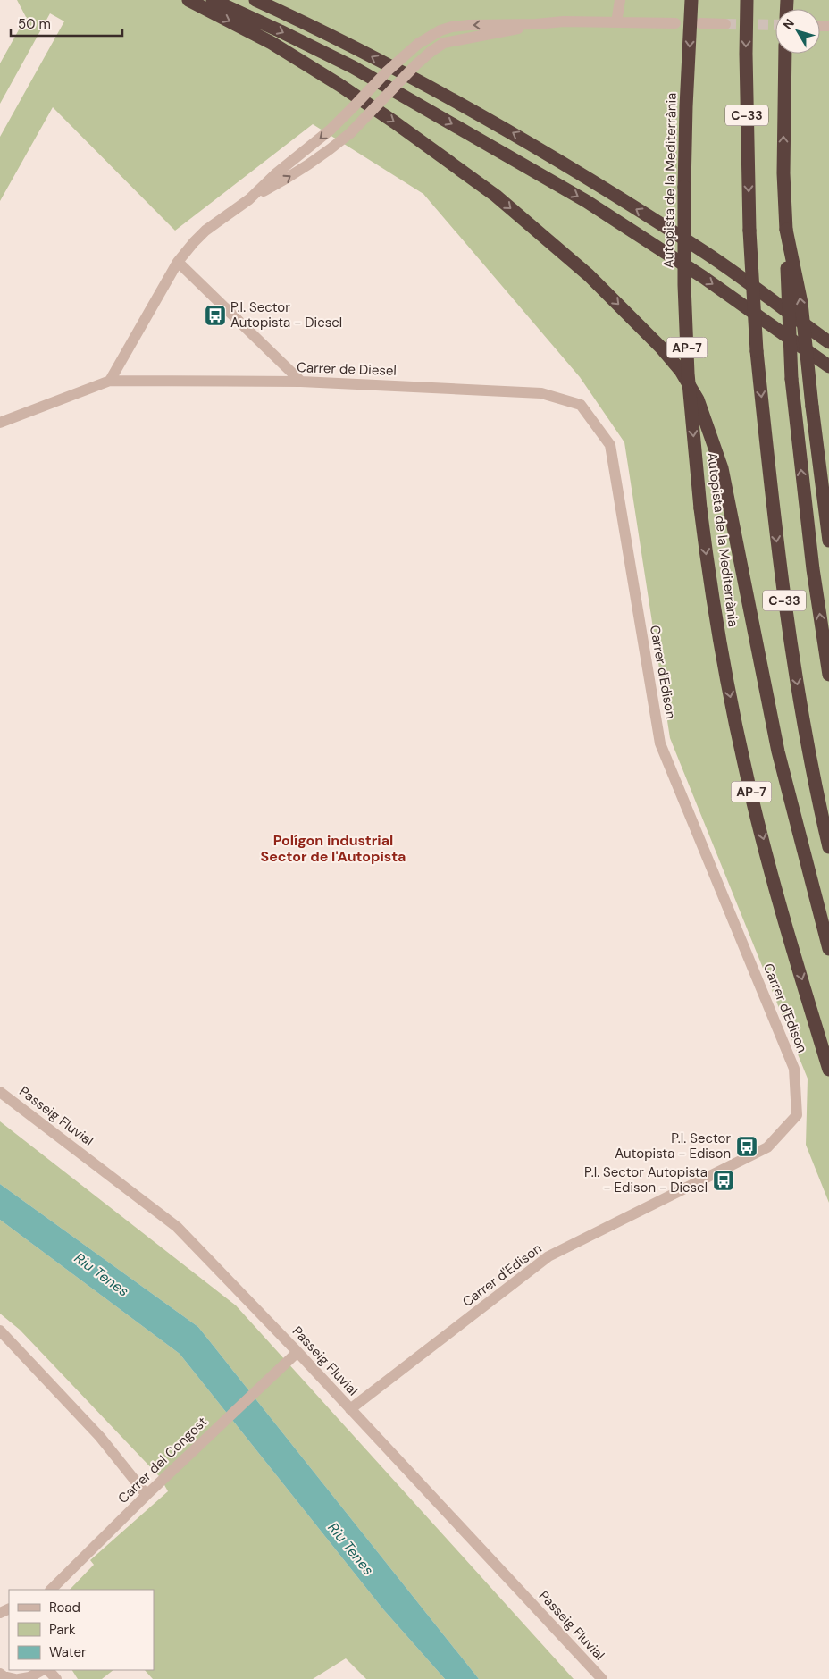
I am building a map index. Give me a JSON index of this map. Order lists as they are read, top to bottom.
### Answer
{
  "streets": {
    "highway": ["C-33", "Autopista de la Mediterrània", "AP-7"],
    "street": [
      "Carrer de Diesel",
      "Carrer d'Edison",
      "Passeig Fluvial",
      "Carrer del Congost"
    ]
  },
  "crossings": [
    ["Carrer de Diesel", "Carrer d'Edison"],
    ["Carrer d'Edison", "Passeig Fluvial"],
    ["Passeig Fluvial", "Carrer del Congost"]
  ],
  "districts": ["Polígon industrial Sector de l'Autopista"],
  "water": ["Riu Tenes"],
  "places": {
    "bus stop": ["P.I. Sector Autopista - Diesel", "P.I. Sector Autopista - Edison", "P.I. Sector Autopista - Edison - Diesel"]
  },
  "legend": ["Road", "Park", "Water"],
  "scale_bar": "50 m",
  "north": "top left"
}
